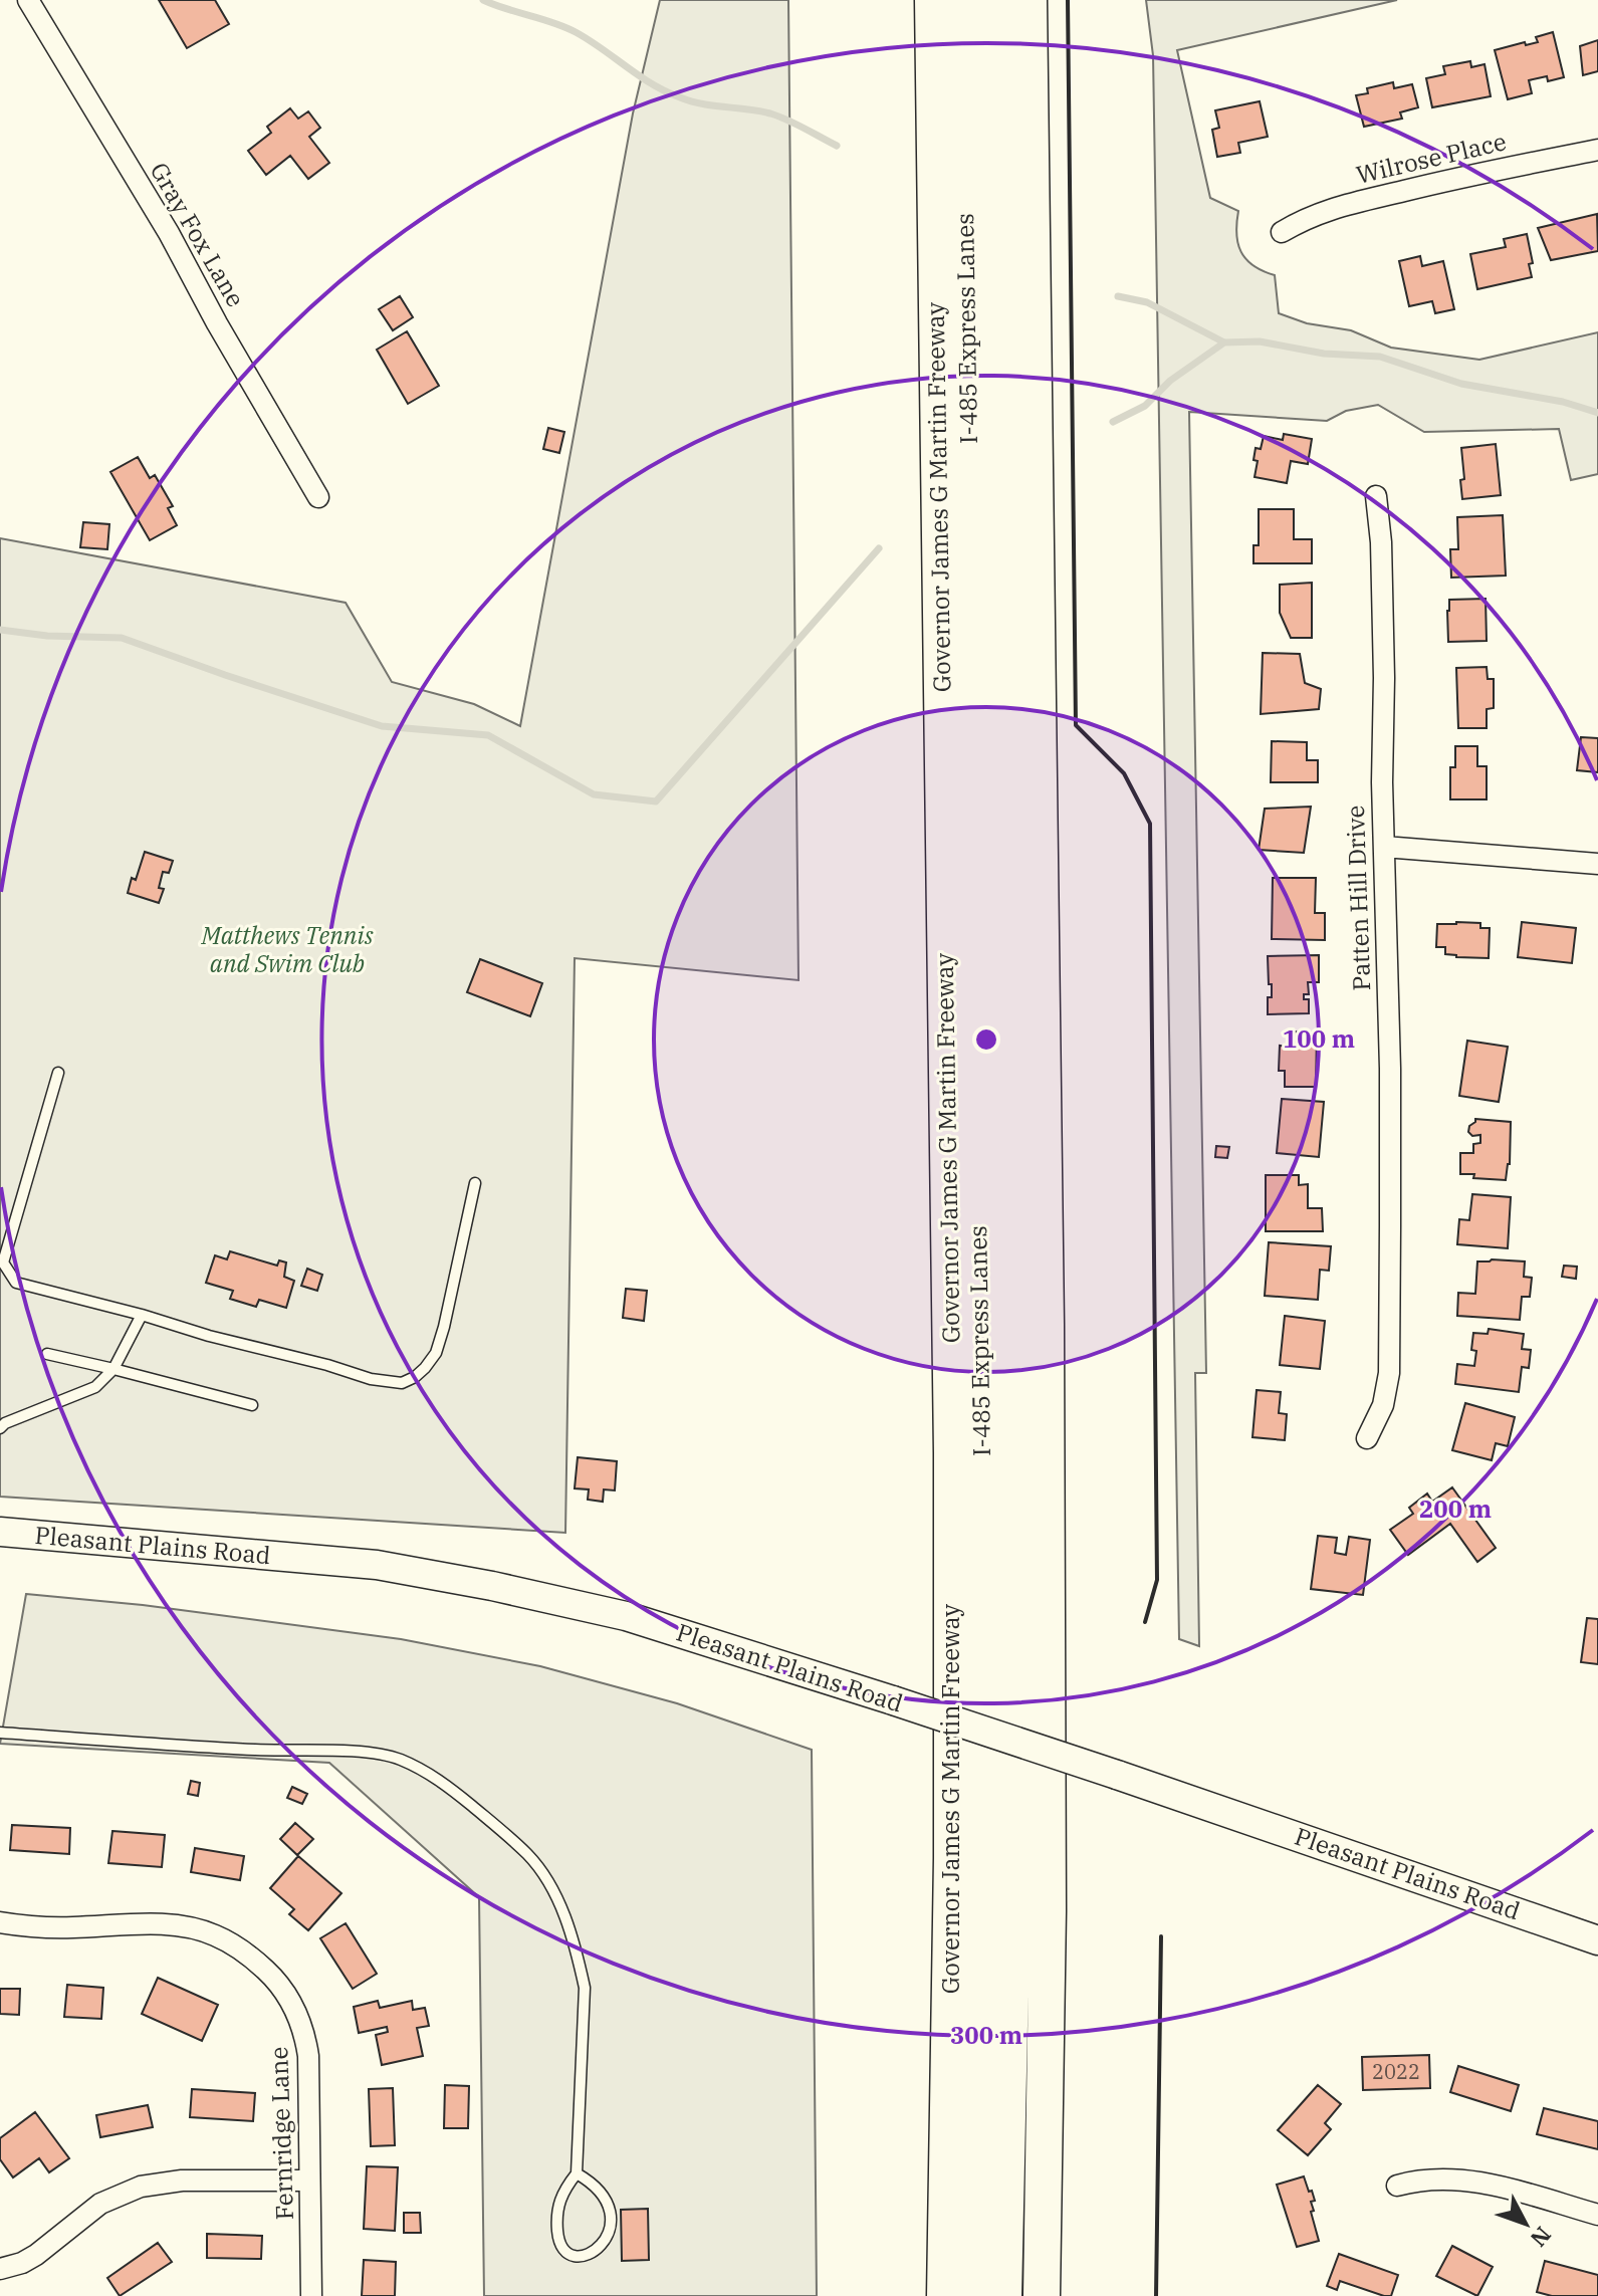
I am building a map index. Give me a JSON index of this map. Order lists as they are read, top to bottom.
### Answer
{
  "streets": {
    "highway": ["I-485 Express Lanes", "Governor James G Martin Freeway"],
    "street": [
      "Wilrose Place",
      "Gray Fox Lane",
      "Patten Hill Drive",
      "Pleasant Plains Road",
      "Fernridge Lane"
    ]
  },
  "parks": ["Matthews Tennis and Swim Club"],
  "house_numbers": ["2022"],
  "north": "bottom right",
  "rings": ["100 m", "200 m", "300 m"]
}
